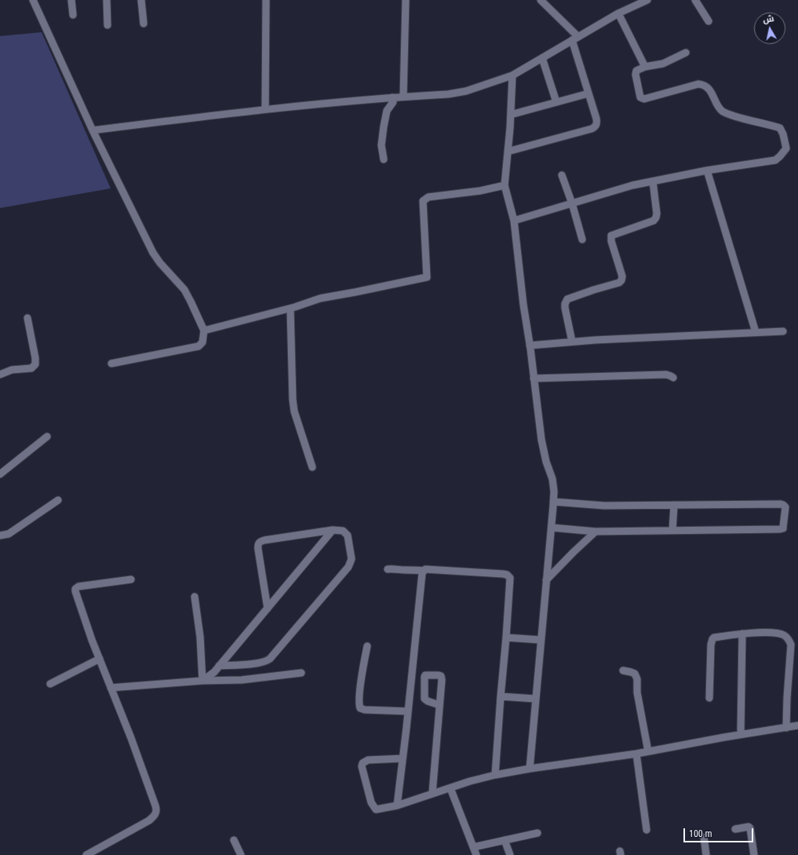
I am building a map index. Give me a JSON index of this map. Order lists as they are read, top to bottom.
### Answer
{
  "scale_bar": "100 m",
  "north": "top"
}
